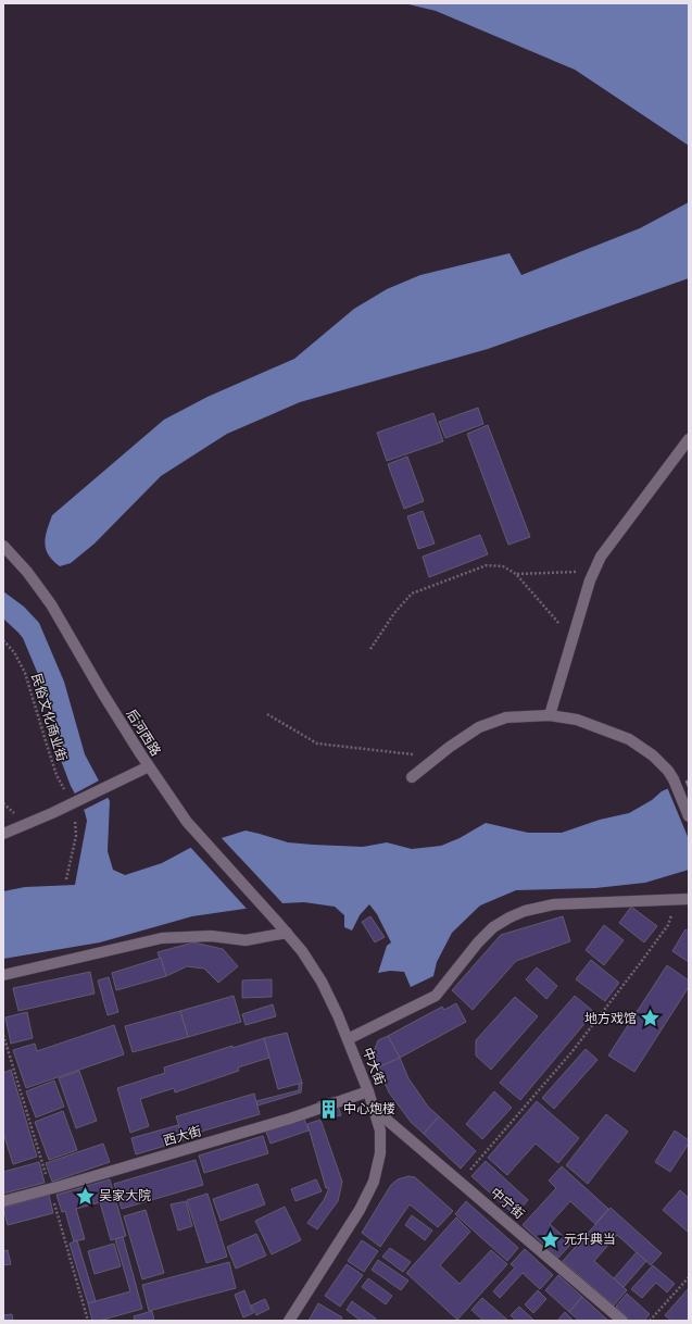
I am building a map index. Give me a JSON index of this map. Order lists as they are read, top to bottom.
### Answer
{
  "streets": {
    "street": [
      "后河西路",
      "中大街",
      "西大街",
      "中宁街"
    ],
    "path": ["民俗文化商业街"]
  },
  "crossings": [
    ["后河西路", "中大街"],
    ["中大街", "西大街"],
    ["中大街", "中宁街"]
  ],
  "places": {
    "place": ["地方戏馆", "吴家大院", "元升典当"],
    "building": ["中心炮楼"]
  }
}
